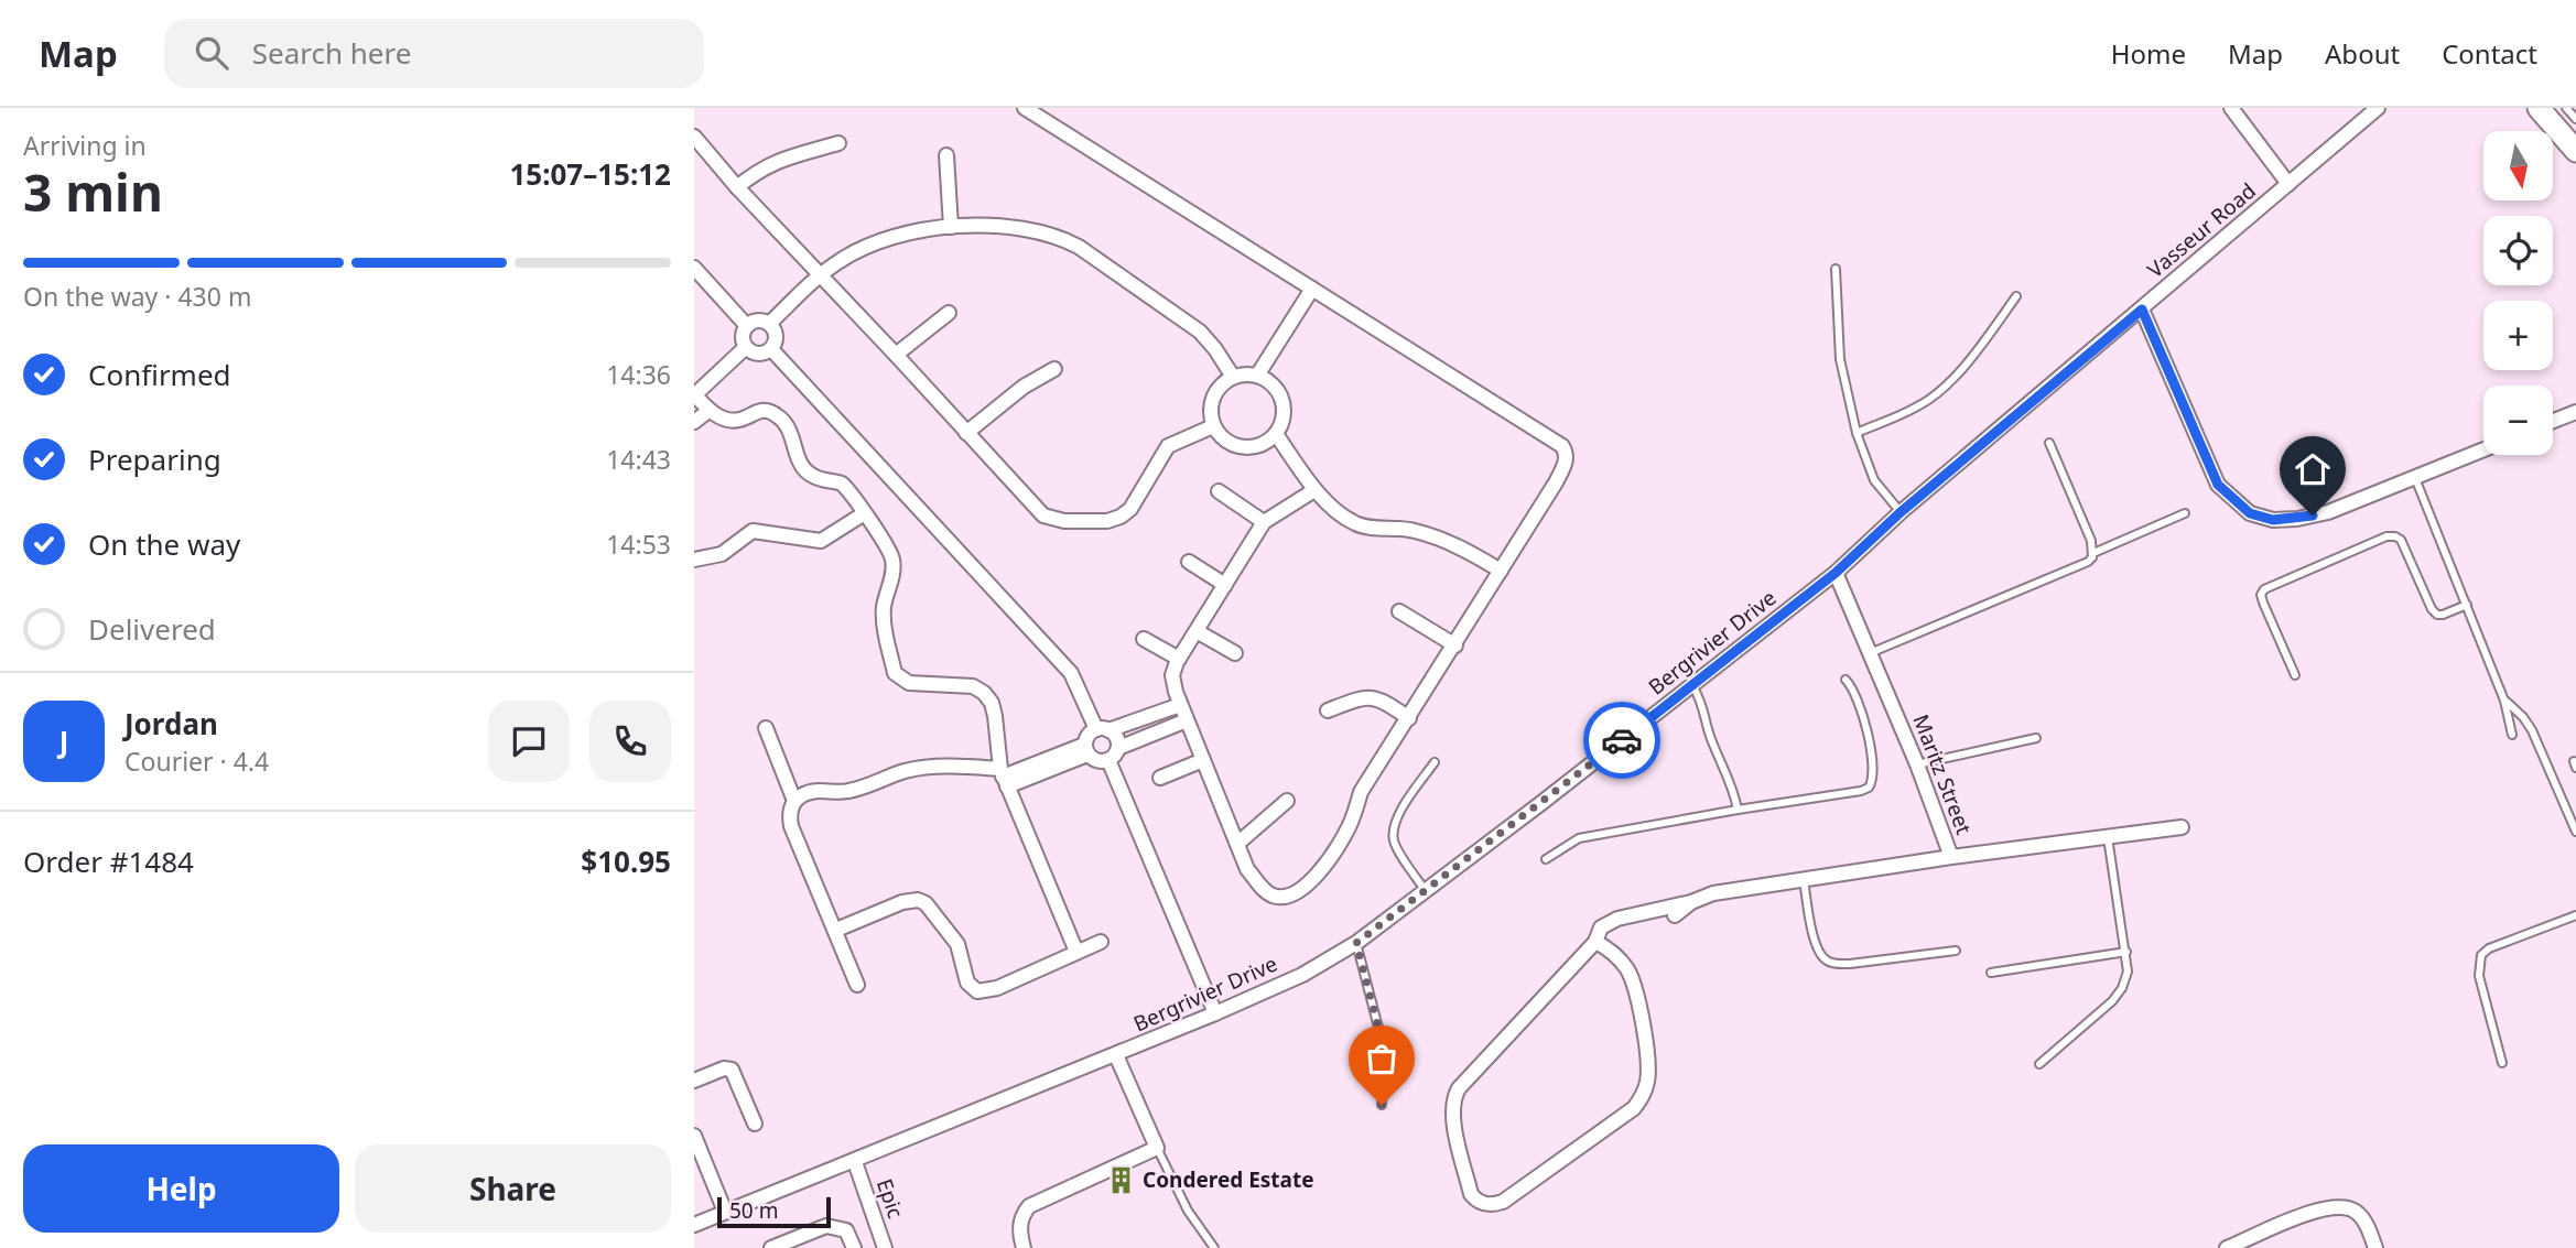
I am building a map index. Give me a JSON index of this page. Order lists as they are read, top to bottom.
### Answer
{
  "streets": {
    "street": [
      "Vasseur Road",
      "Bergrivier Drive",
      "Maritz Street",
      "Epic"
    ]
  },
  "crossings": [
    ["Vasseur Road", "Bergrivier Drive"],
    ["Bergrivier Drive", "Maritz Street"],
    ["Bergrivier Drive", "Epic"]
  ],
  "places": {
    "building": ["Condered Estate"]
  },
  "scale_bar": "50 m",
  "north": "bottom",
  "page": {
    "header": "Map",
    "search": "Search here",
    "nav": [
      "Home",
      "Map",
      "About",
      "Contact"
    ],
    "heading": ["3 min", "Arriving in", "15:07–15:12"],
    "panel": [
      "Jordan",
      "Courier · 4.4",
      "Order #1484",
      "$10.95"
    ],
    "map_buttons": ["+", "−"],
    "bar": "On the way · 430 m",
    "list": [
      ["Confirmed", "14:36"],
      ["Preparing", "14:43"],
      ["On the way", "14:53"],
      "Delivered"
    ],
    "round": "J",
    "buttons": ["Help", "Share"],
    "scale": "50 m"
  }
}
